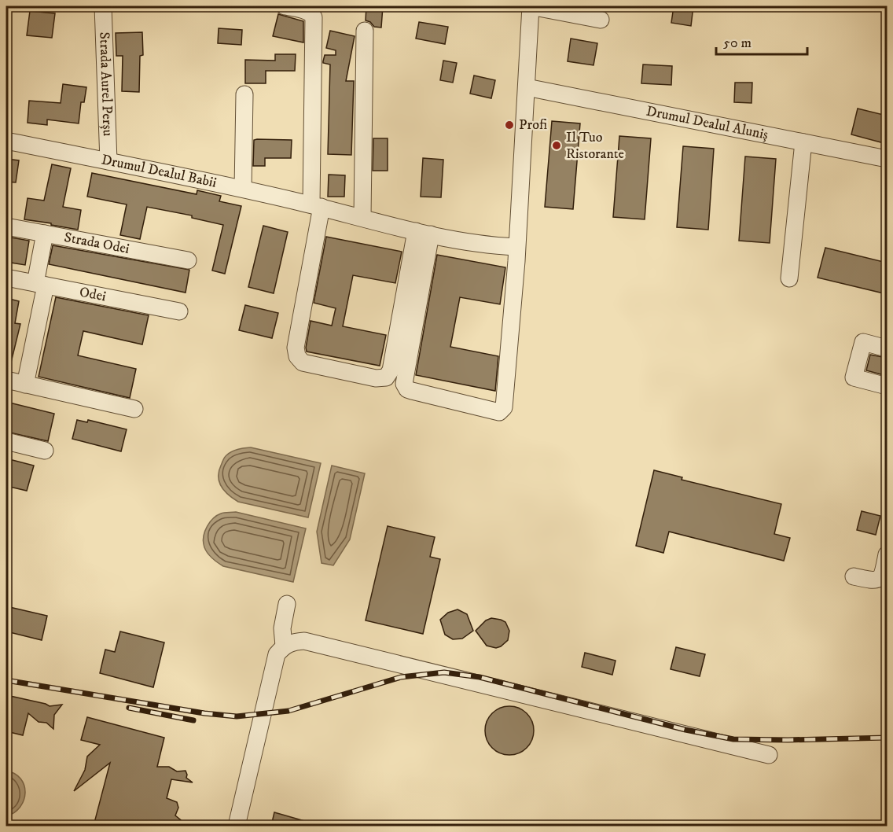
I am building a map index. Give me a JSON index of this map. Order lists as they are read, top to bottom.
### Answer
{
  "streets": {
    "street": [
      "Strada Aurel Perșu",
      "Drumul Dealul Aluniș",
      "Drumul Dealul Babii",
      "Strada Odei",
      "Odei"
    ]
  },
  "crossings": [
    ["Strada Aurel Perșu", "Drumul Dealul Babii"]
  ],
  "places": ["Profi", "Il Tuo Ristorante"],
  "scale_bar": "50 m"
}
